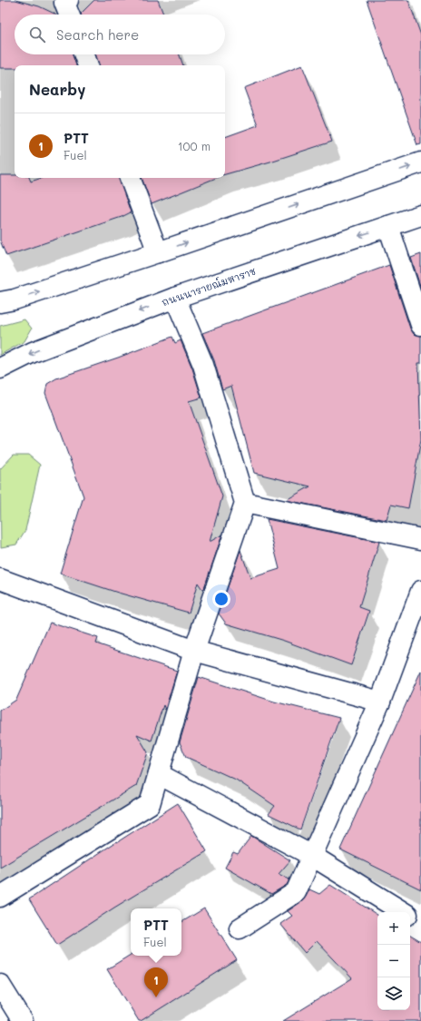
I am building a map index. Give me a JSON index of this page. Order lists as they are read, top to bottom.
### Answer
{
  "streets": {
    "street": ["ถนนนารายณ์มหาราช"]
  },
  "page": {
    "search": "Search here",
    "heading": "Nearby",
    "list": [
      {
        "mark": "1",
        "name": "PTT",
        "note": "Fuel",
        "value": "100 m"
      }
    ],
    "popup": ["PTT", "Fuel"],
    "map_buttons": ["+", "−"],
    "pins": "1"
  }
}
